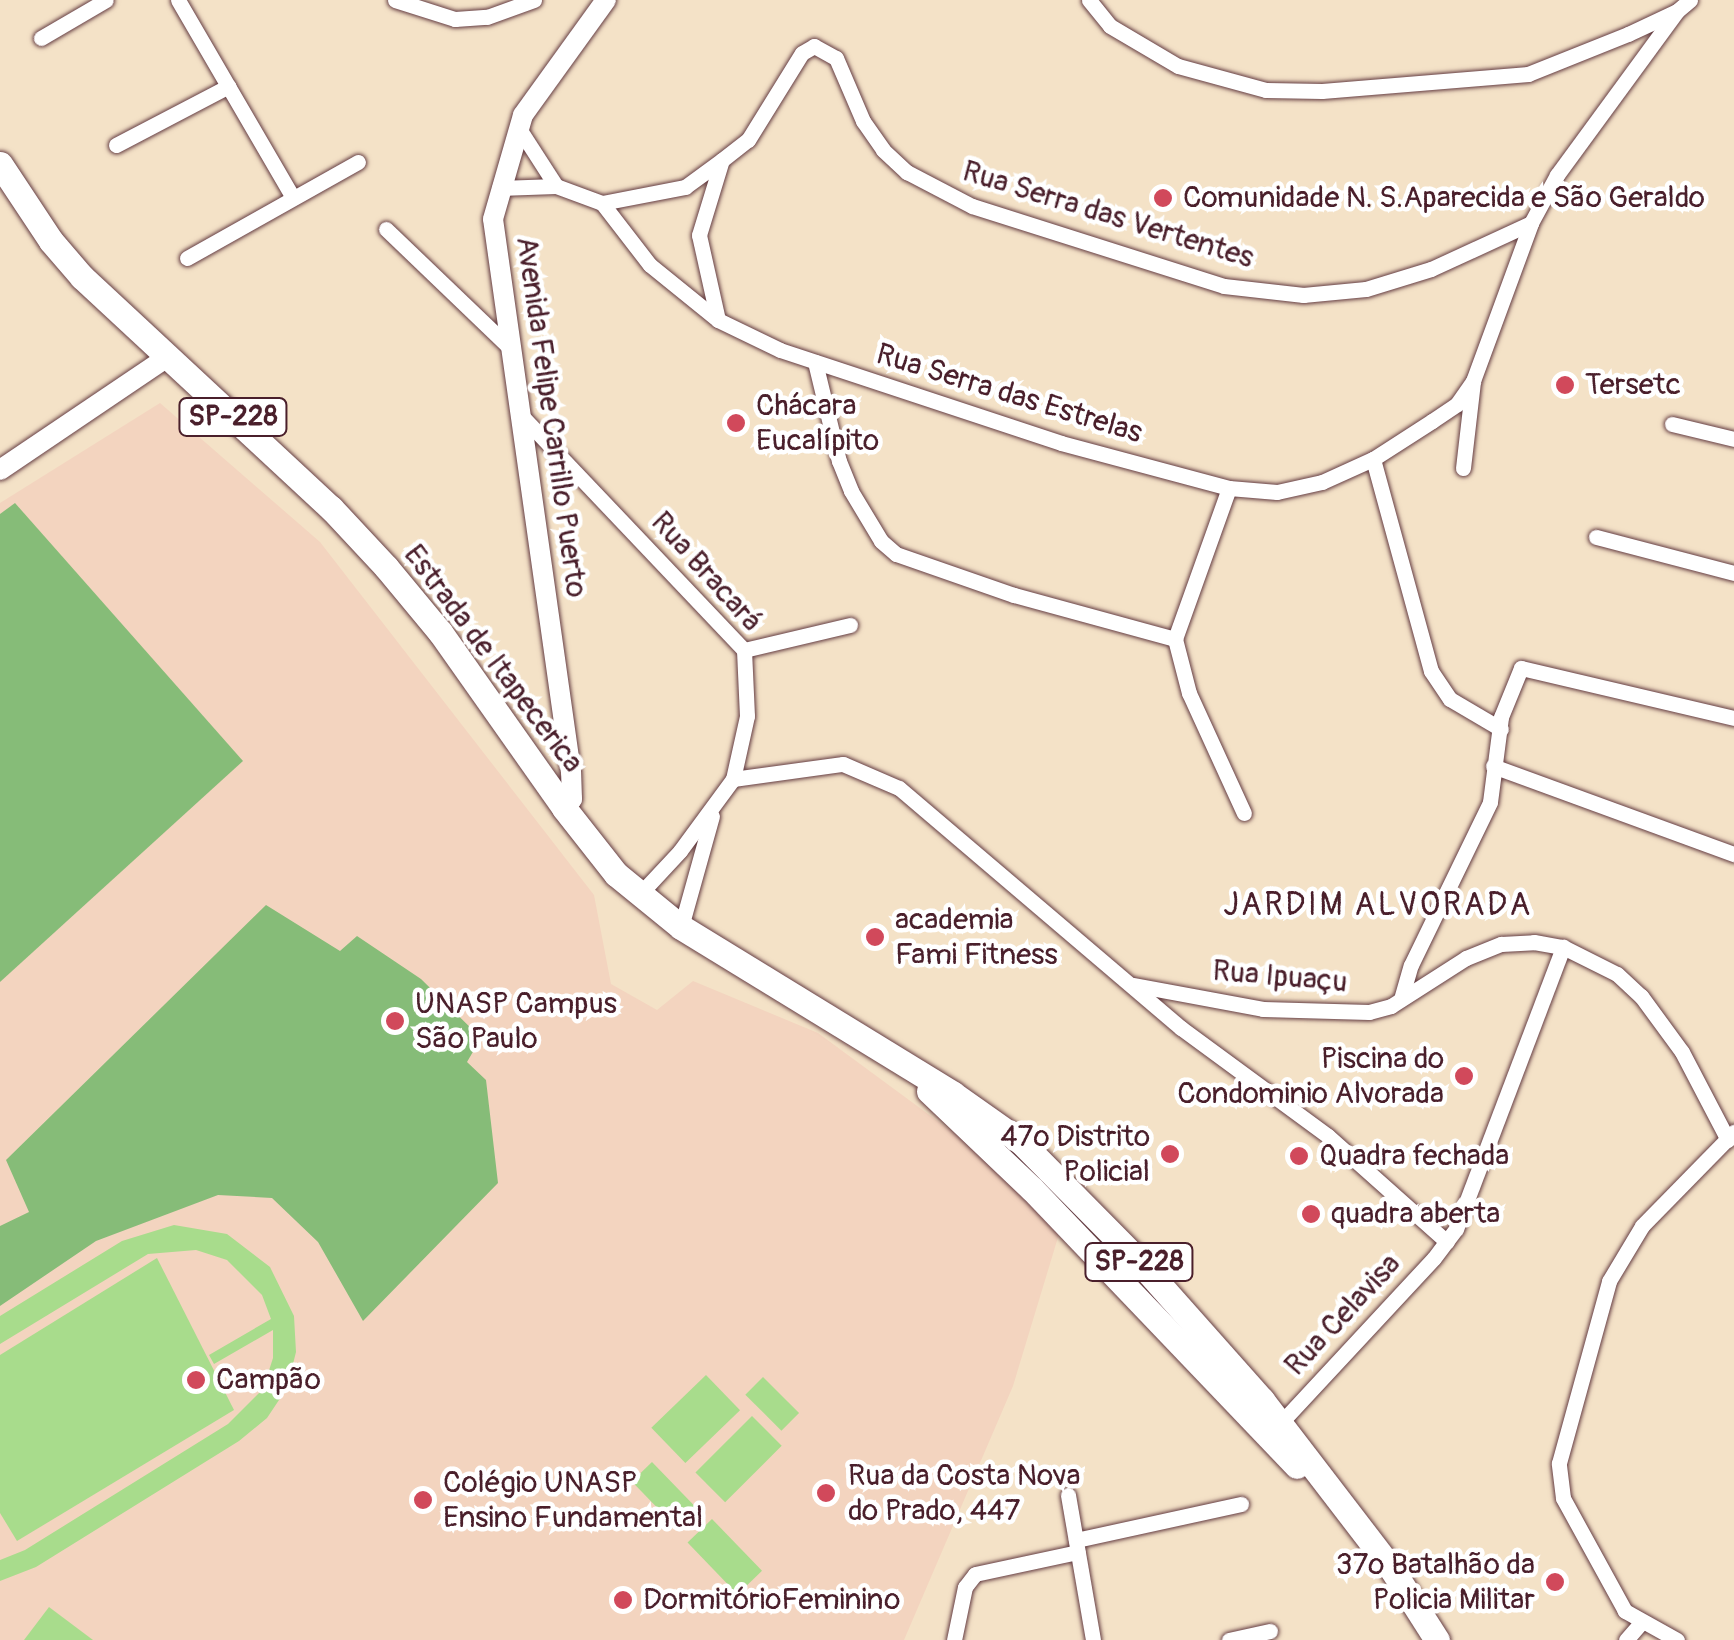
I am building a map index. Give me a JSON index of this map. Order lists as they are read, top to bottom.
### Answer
{
  "streets": {
    "main road": ["SP-228", "Estrada de Itapecerica"],
    "street": [
      "Rua Serra das Vertentes",
      "Rua Serra das Estrelas",
      "Avenida Felipe Carrillo Puerto",
      "Rua Bracará",
      "Rua Ipuaçu",
      "Rua Celavisa"
    ]
  },
  "crossings": [
    ["Avenida Felipe Carrillo Puerto", "Rua Bracará"],
    ["Avenida Felipe Carrillo Puerto", "Estrada de Itapecerica"],
    ["Rua Bracará", "Estrada de Itapecerica"],
    ["Estrada de Itapecerica", "Rua Celavisa"],
    ["Rua Ipuaçu", "Rua Celavisa"]
  ],
  "districts": ["JARDIM ALVORADA"],
  "places": [
    "Comunidade N. S.Aparecida e São Geraldo",
    "Tersetc",
    "Chácara Eucalípito",
    "academia Fami Fitness",
    "UNASP Campus São Paulo",
    "Piscina do Condominio Alvorada",
    "47º Distrito Policial",
    "Quadra fechada",
    "quadra aberta",
    "Campão",
    "Rua da Costa Nova do Prado, 447",
    "Colégio UNASP Ensino Fundamental",
    "37º Batalhão da Policia Militar",
    "DormitórioFeminino"
  ]
}
